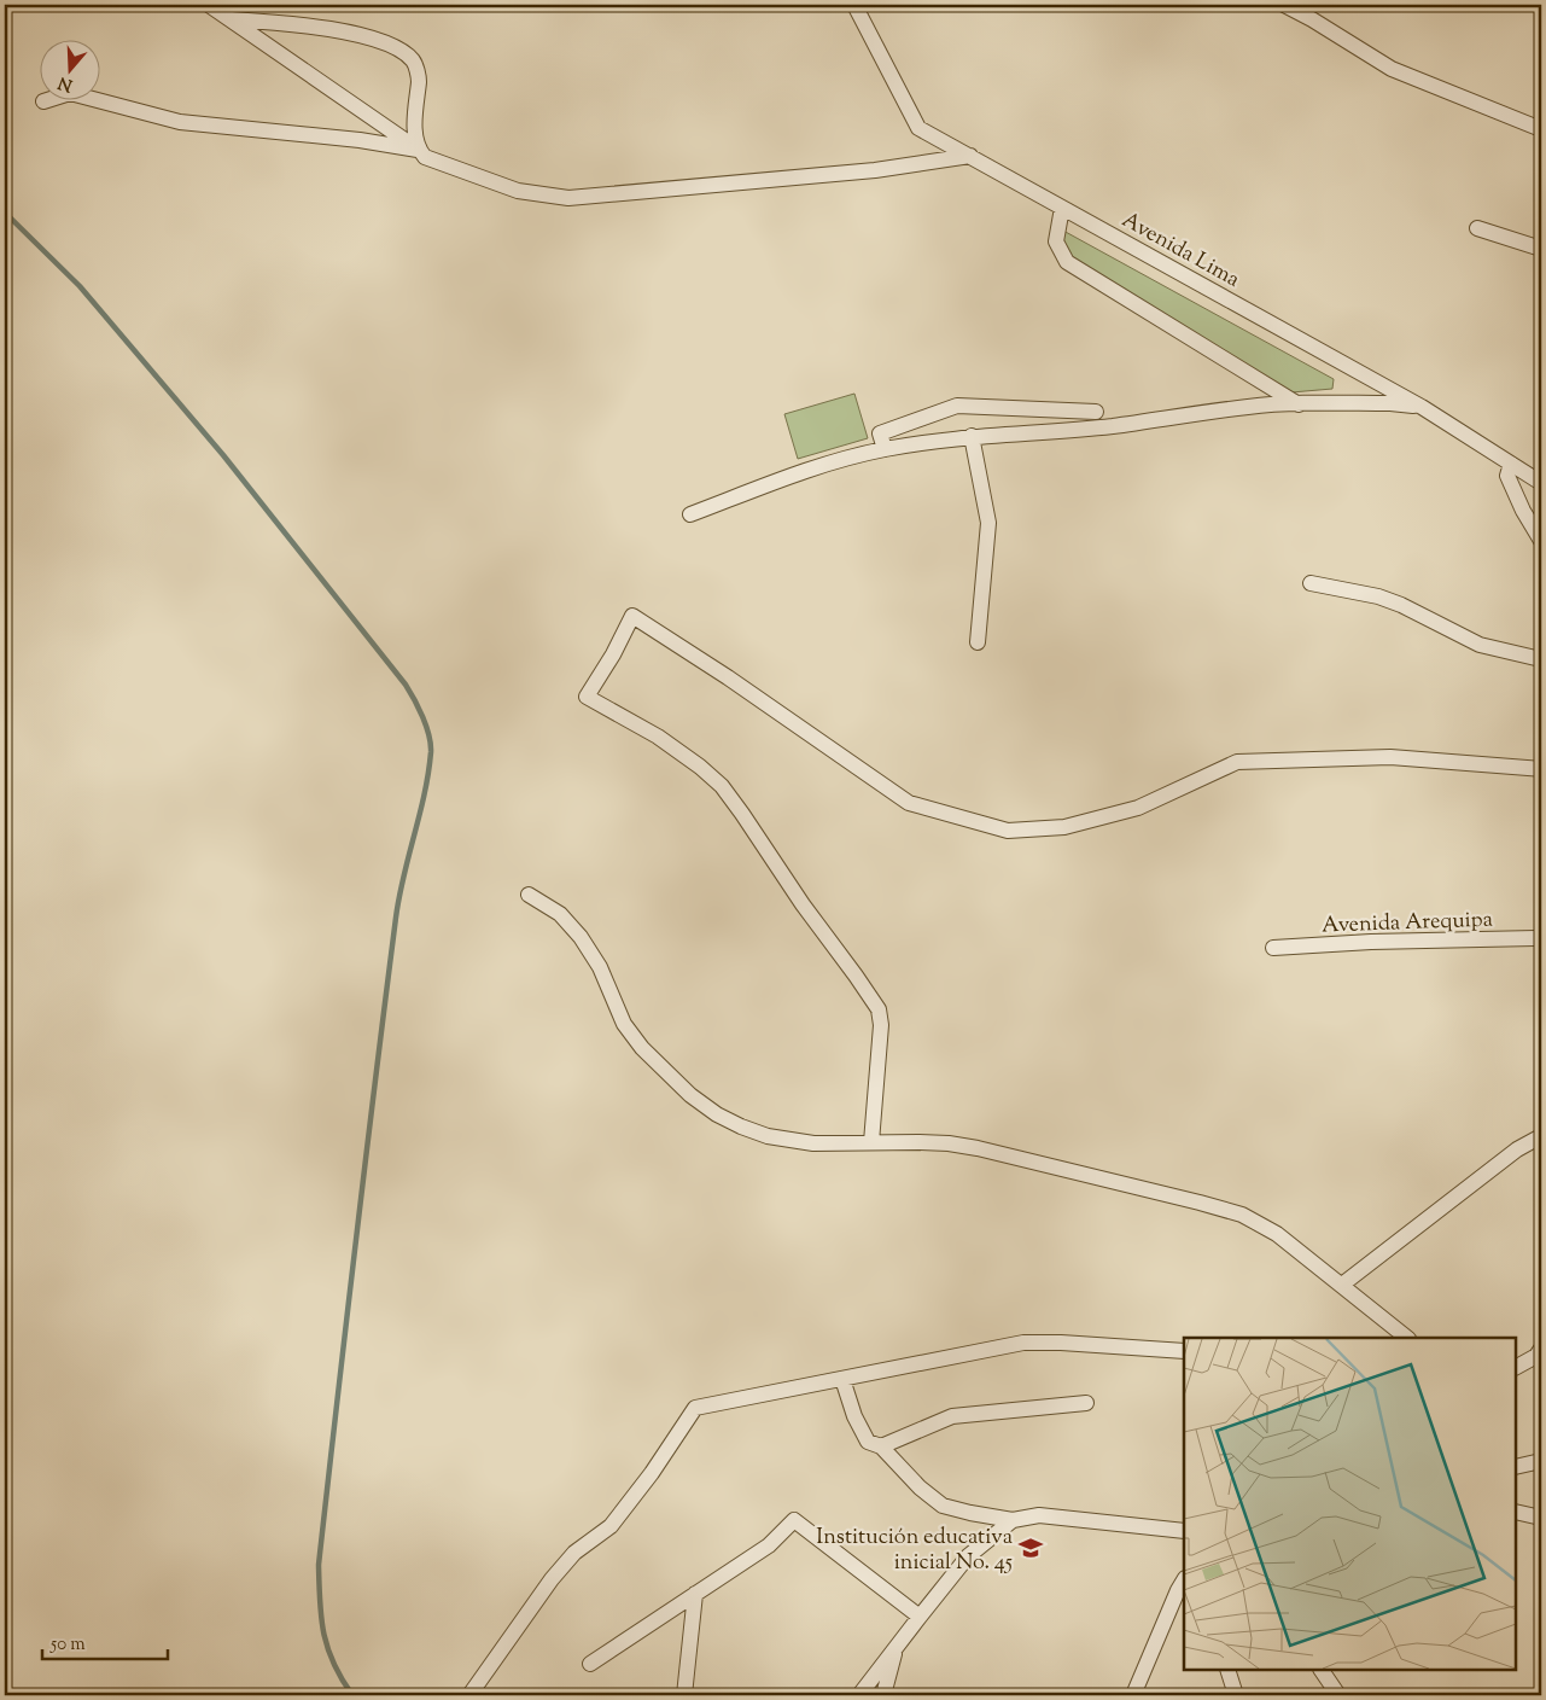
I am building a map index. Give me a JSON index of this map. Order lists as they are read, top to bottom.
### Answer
{
  "streets": {
    "street": ["Avenida Lima", "Avenida Arequipa"]
  },
  "places": {
    "school or university": ["Institución educativa inicial No. 45"]
  },
  "scale_bar": "50 m",
  "north": "bottom"
}
